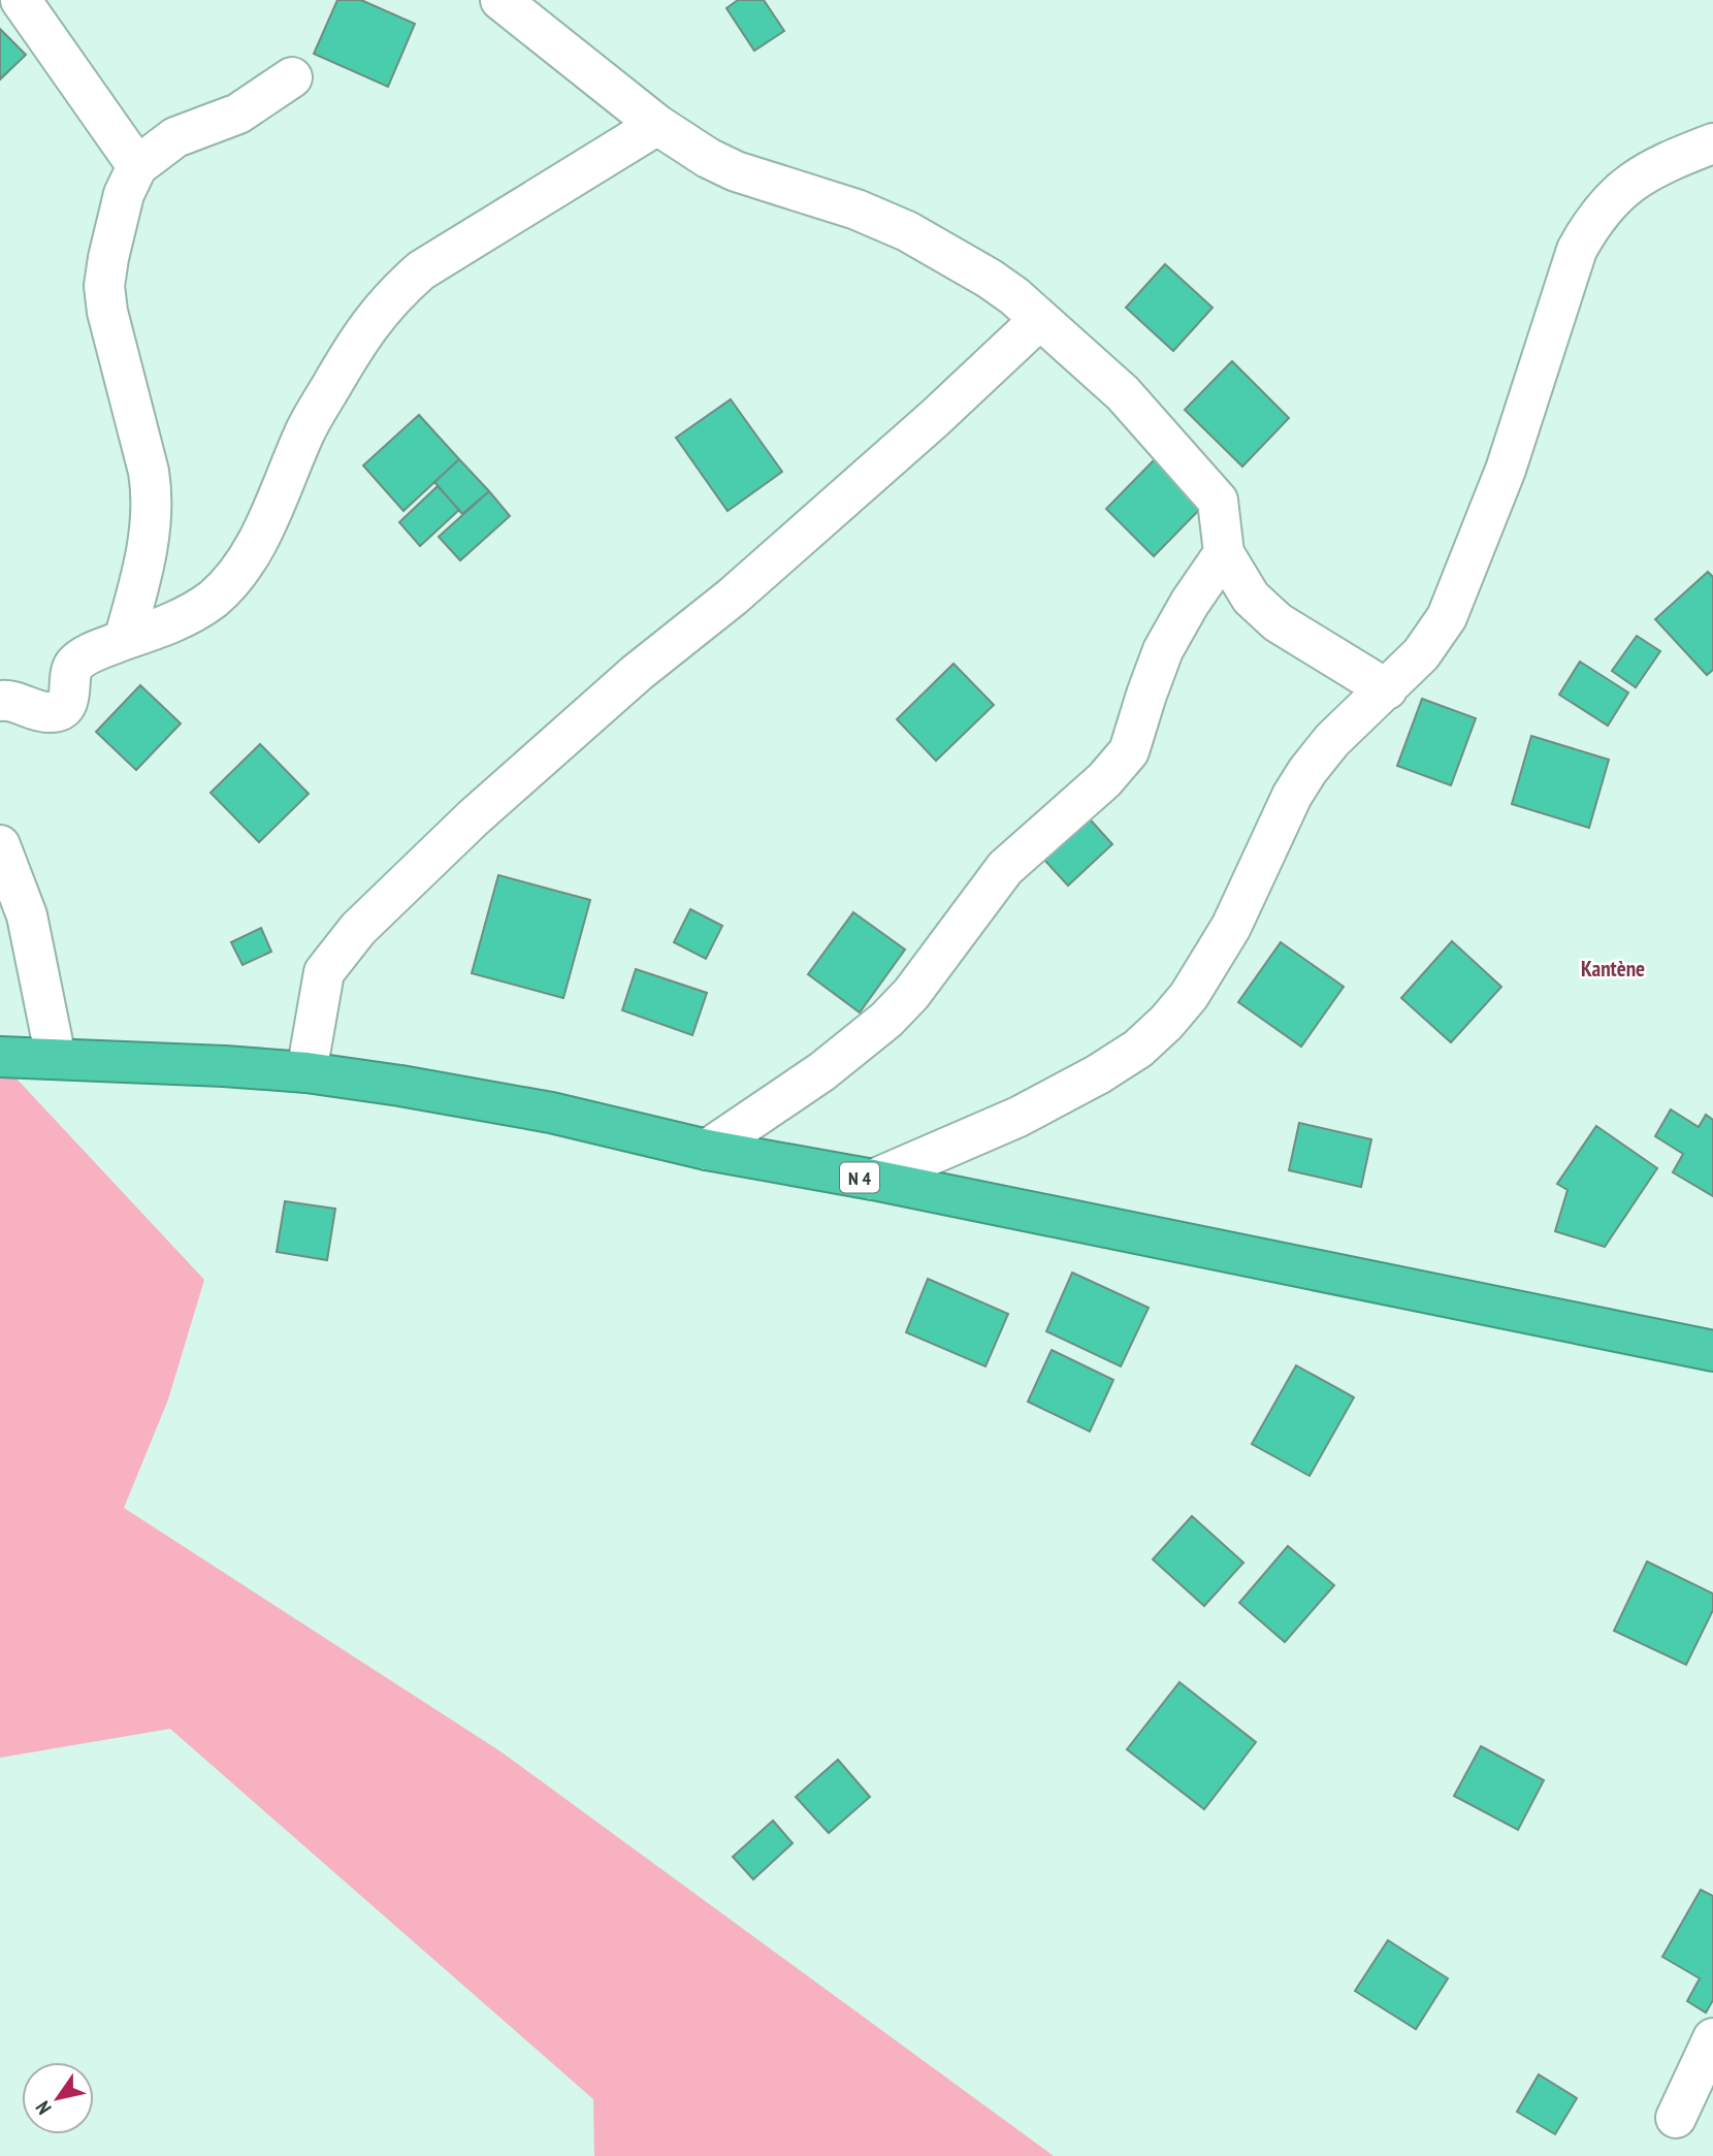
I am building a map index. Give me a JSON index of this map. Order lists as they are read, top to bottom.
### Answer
{
  "streets": {
    "highway": ["N 4"]
  },
  "districts": ["Kantène"],
  "north": "bottom left"
}
